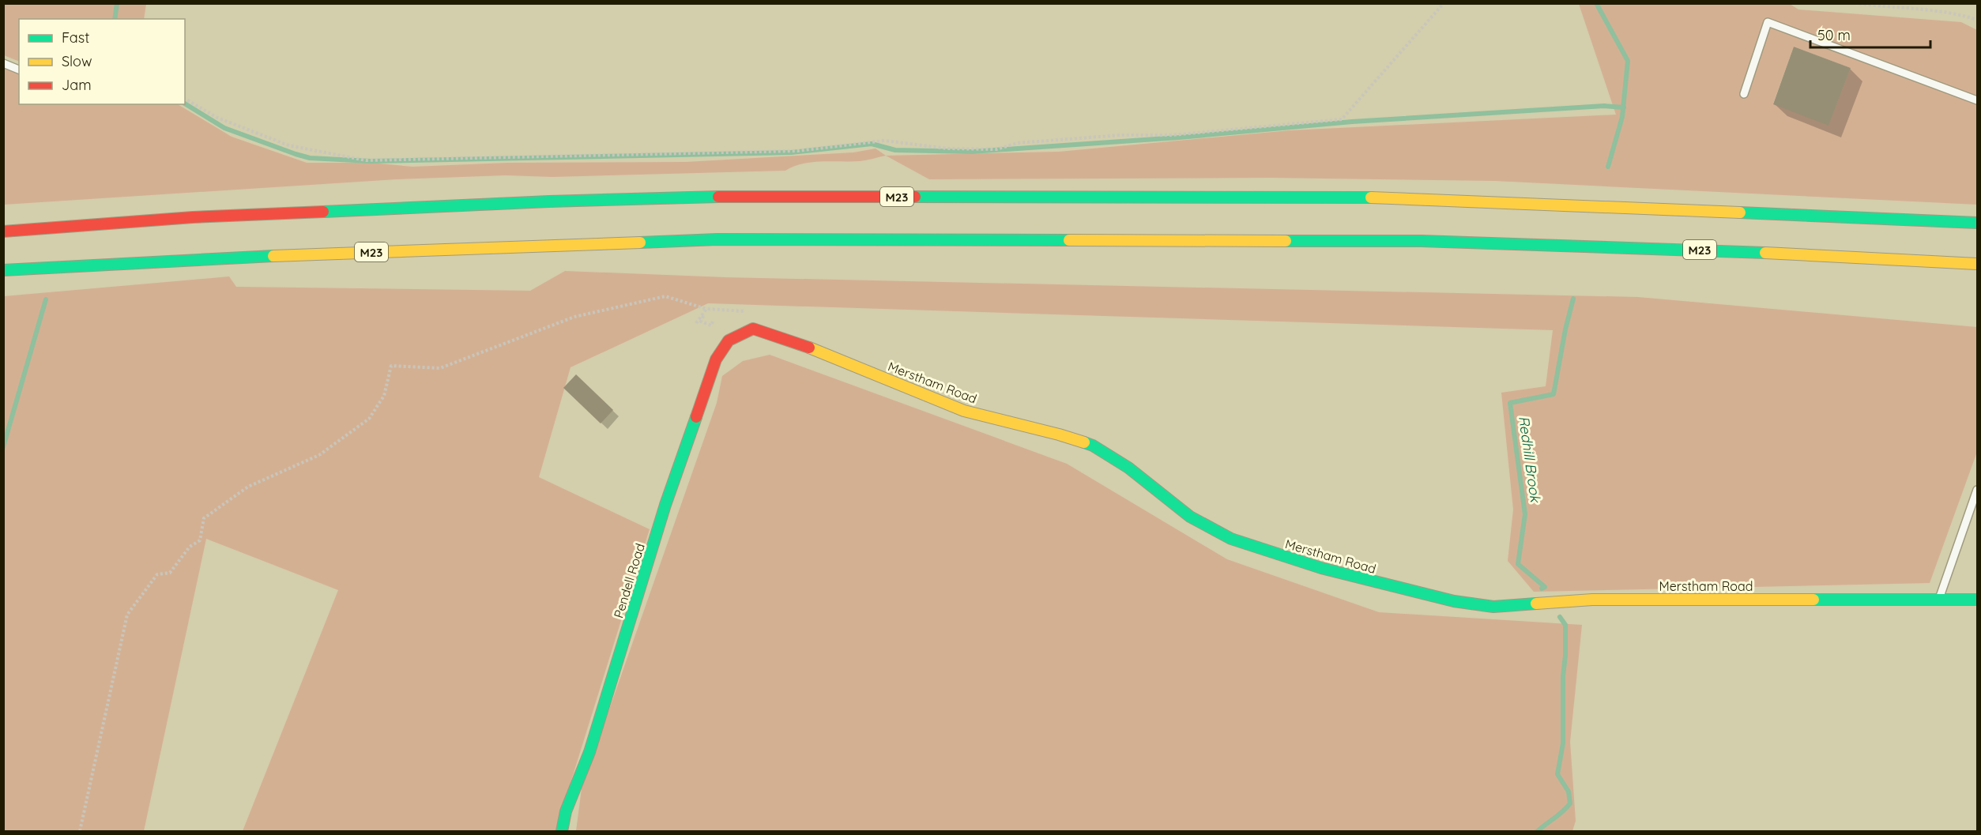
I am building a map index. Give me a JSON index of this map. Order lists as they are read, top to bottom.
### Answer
{
  "streets": {
    "main road": ["M23", "Merstham Road", "Pendell Road"]
  },
  "crossings": [
    ["Merstham Road", "Pendell Road"]
  ],
  "water": ["Redhill Brook"],
  "legend": ["Fast", "Slow", "Jam"],
  "scale_bar": "50 m"
}
